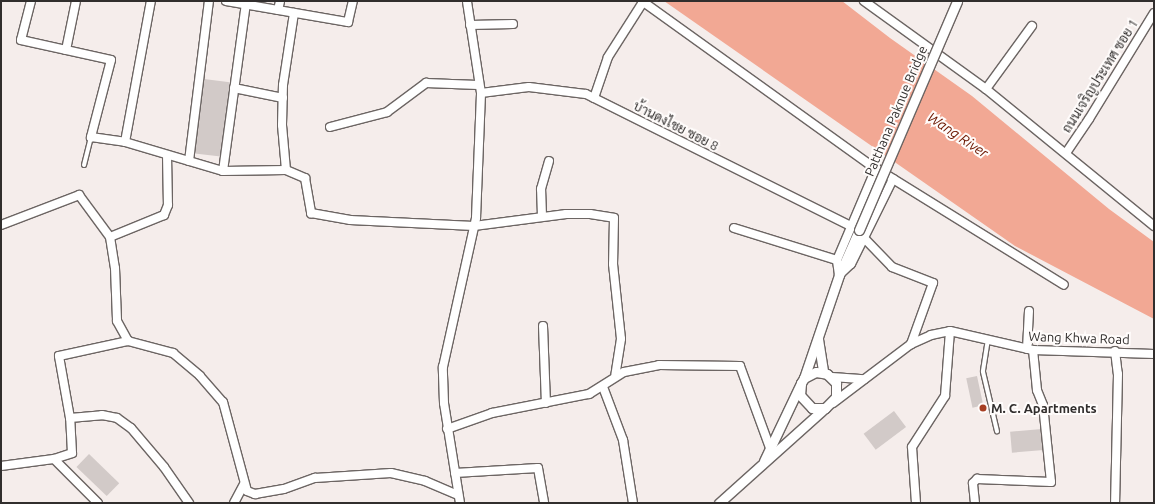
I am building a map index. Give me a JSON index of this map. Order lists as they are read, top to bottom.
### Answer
{
  "streets": {
    "street": [
      "ถนนเจริญประเทศ ซอย 1",
      "Patthana Paknue Bridge",
      "บ้านดงไชย ซอย 8",
      "Wang Khwa Road"
    ]
  },
  "crossings": [
    ["Patthana Paknue Bridge", "บ้านดงไชย ซอย 8"],
    ["Patthana Paknue Bridge", "Wang Khwa Road"]
  ],
  "water": ["Wang River"],
  "places": ["M. C. Apartments"]
}
